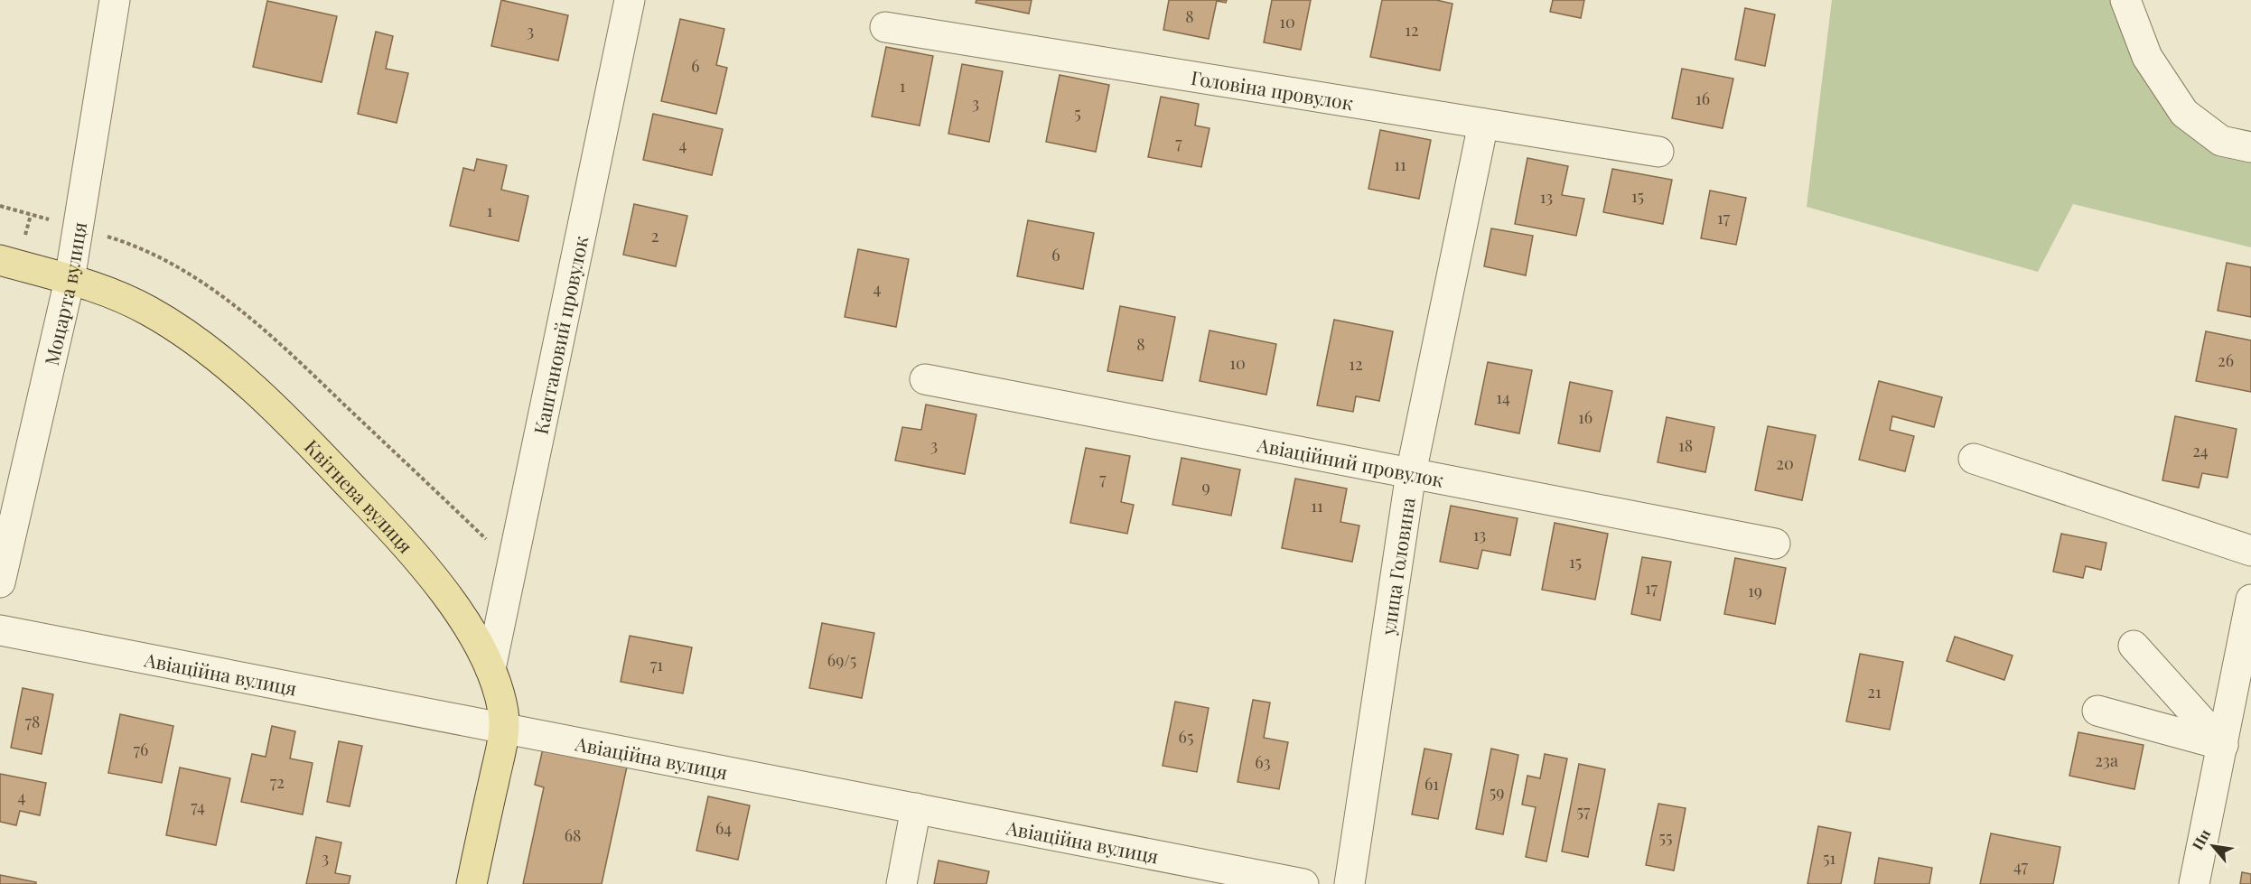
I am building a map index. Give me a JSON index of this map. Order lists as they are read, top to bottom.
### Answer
{
  "streets": {
    "main road": ["Квітнева вулиця"],
    "street": [
      "Головіна провулок",
      "Моцарта вулиця",
      "Каштановий провулок",
      "Авіаційний провулок",
      "улица Головина",
      "Авіаційна вулиця"
    ]
  },
  "crossings": [
    ["Головіна провулок", "улица Головина"],
    ["Моцарта вулиця", "Квітнева вулиця"],
    ["Каштановий провулок", "Квітнева вулиця"],
    ["Авіаційний провулок", "улица Головина"],
    ["Квітнева вулиця", "Авіаційна вулиця"]
  ],
  "house_numbers": [
    "8",
    "10",
    "12",
    "3",
    "6",
    "1",
    "16",
    "3",
    "5",
    "7",
    "4",
    "11",
    "15",
    "13",
    "1",
    "17",
    "2",
    "6",
    "4",
    "8",
    "26",
    "10",
    "12",
    "14",
    "16",
    "3",
    "18",
    "24",
    "20",
    "7",
    "9",
    "11",
    "13",
    "15",
    "17",
    "19",
    "69/5",
    "71",
    "21",
    "78",
    "65",
    "76",
    "23а",
    "63",
    "72",
    "61",
    "59",
    "4",
    "74",
    "57",
    "64",
    "68",
    "55",
    "3",
    "51",
    "47"
  ],
  "north": "top left"
}
